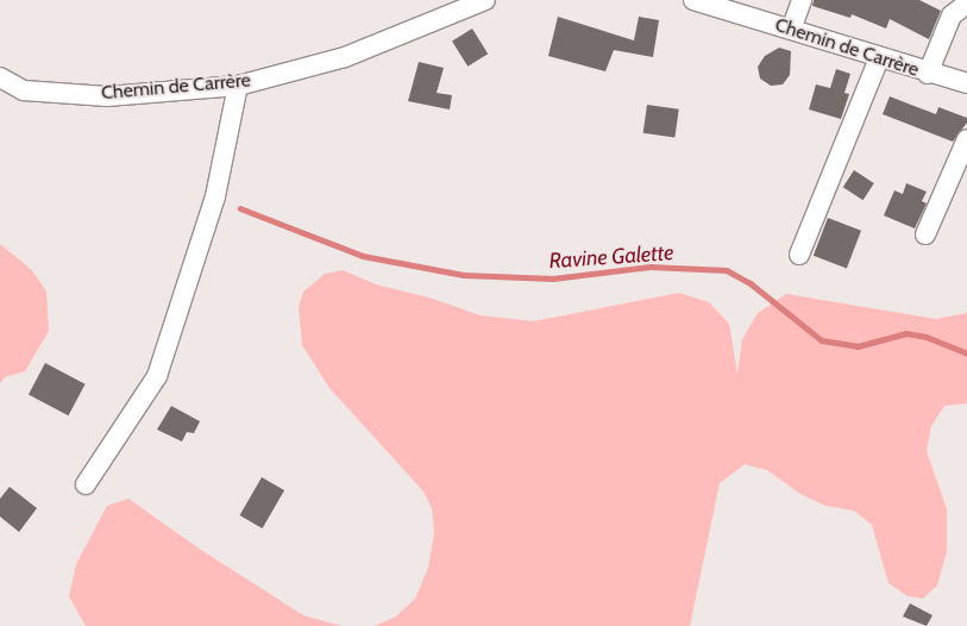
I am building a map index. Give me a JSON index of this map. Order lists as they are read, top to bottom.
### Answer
{
  "streets": {
    "street": ["Chemin de Carrère"]
  },
  "water": ["Ravine Galette"]
}
